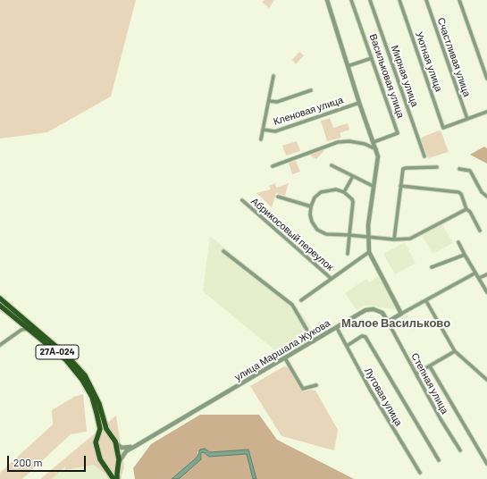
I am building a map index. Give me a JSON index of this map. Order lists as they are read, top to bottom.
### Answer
{
  "streets": {
    "main road": ["27А-024"],
    "street": [
      "Счастливая улица",
      "Уютная улица",
      "Васильковая улица",
      "Мирная улица",
      "Кленовая улица",
      "Абрикосовый переулок",
      "улица Маршала Жукова",
      "Степная улица",
      "Луговая улица"
    ]
  },
  "crossings": [
    ["Счастливая улица", "Уютная улица"],
    ["улица Маршала Жукова", "27А-024"],
    ["улица Маршала Жукова", "Степная улица"],
    ["улица Маршала Жукова", "Луговая улица"]
  ],
  "districts": ["Малое Васильково"],
  "scale_bar": "200 m"
}
